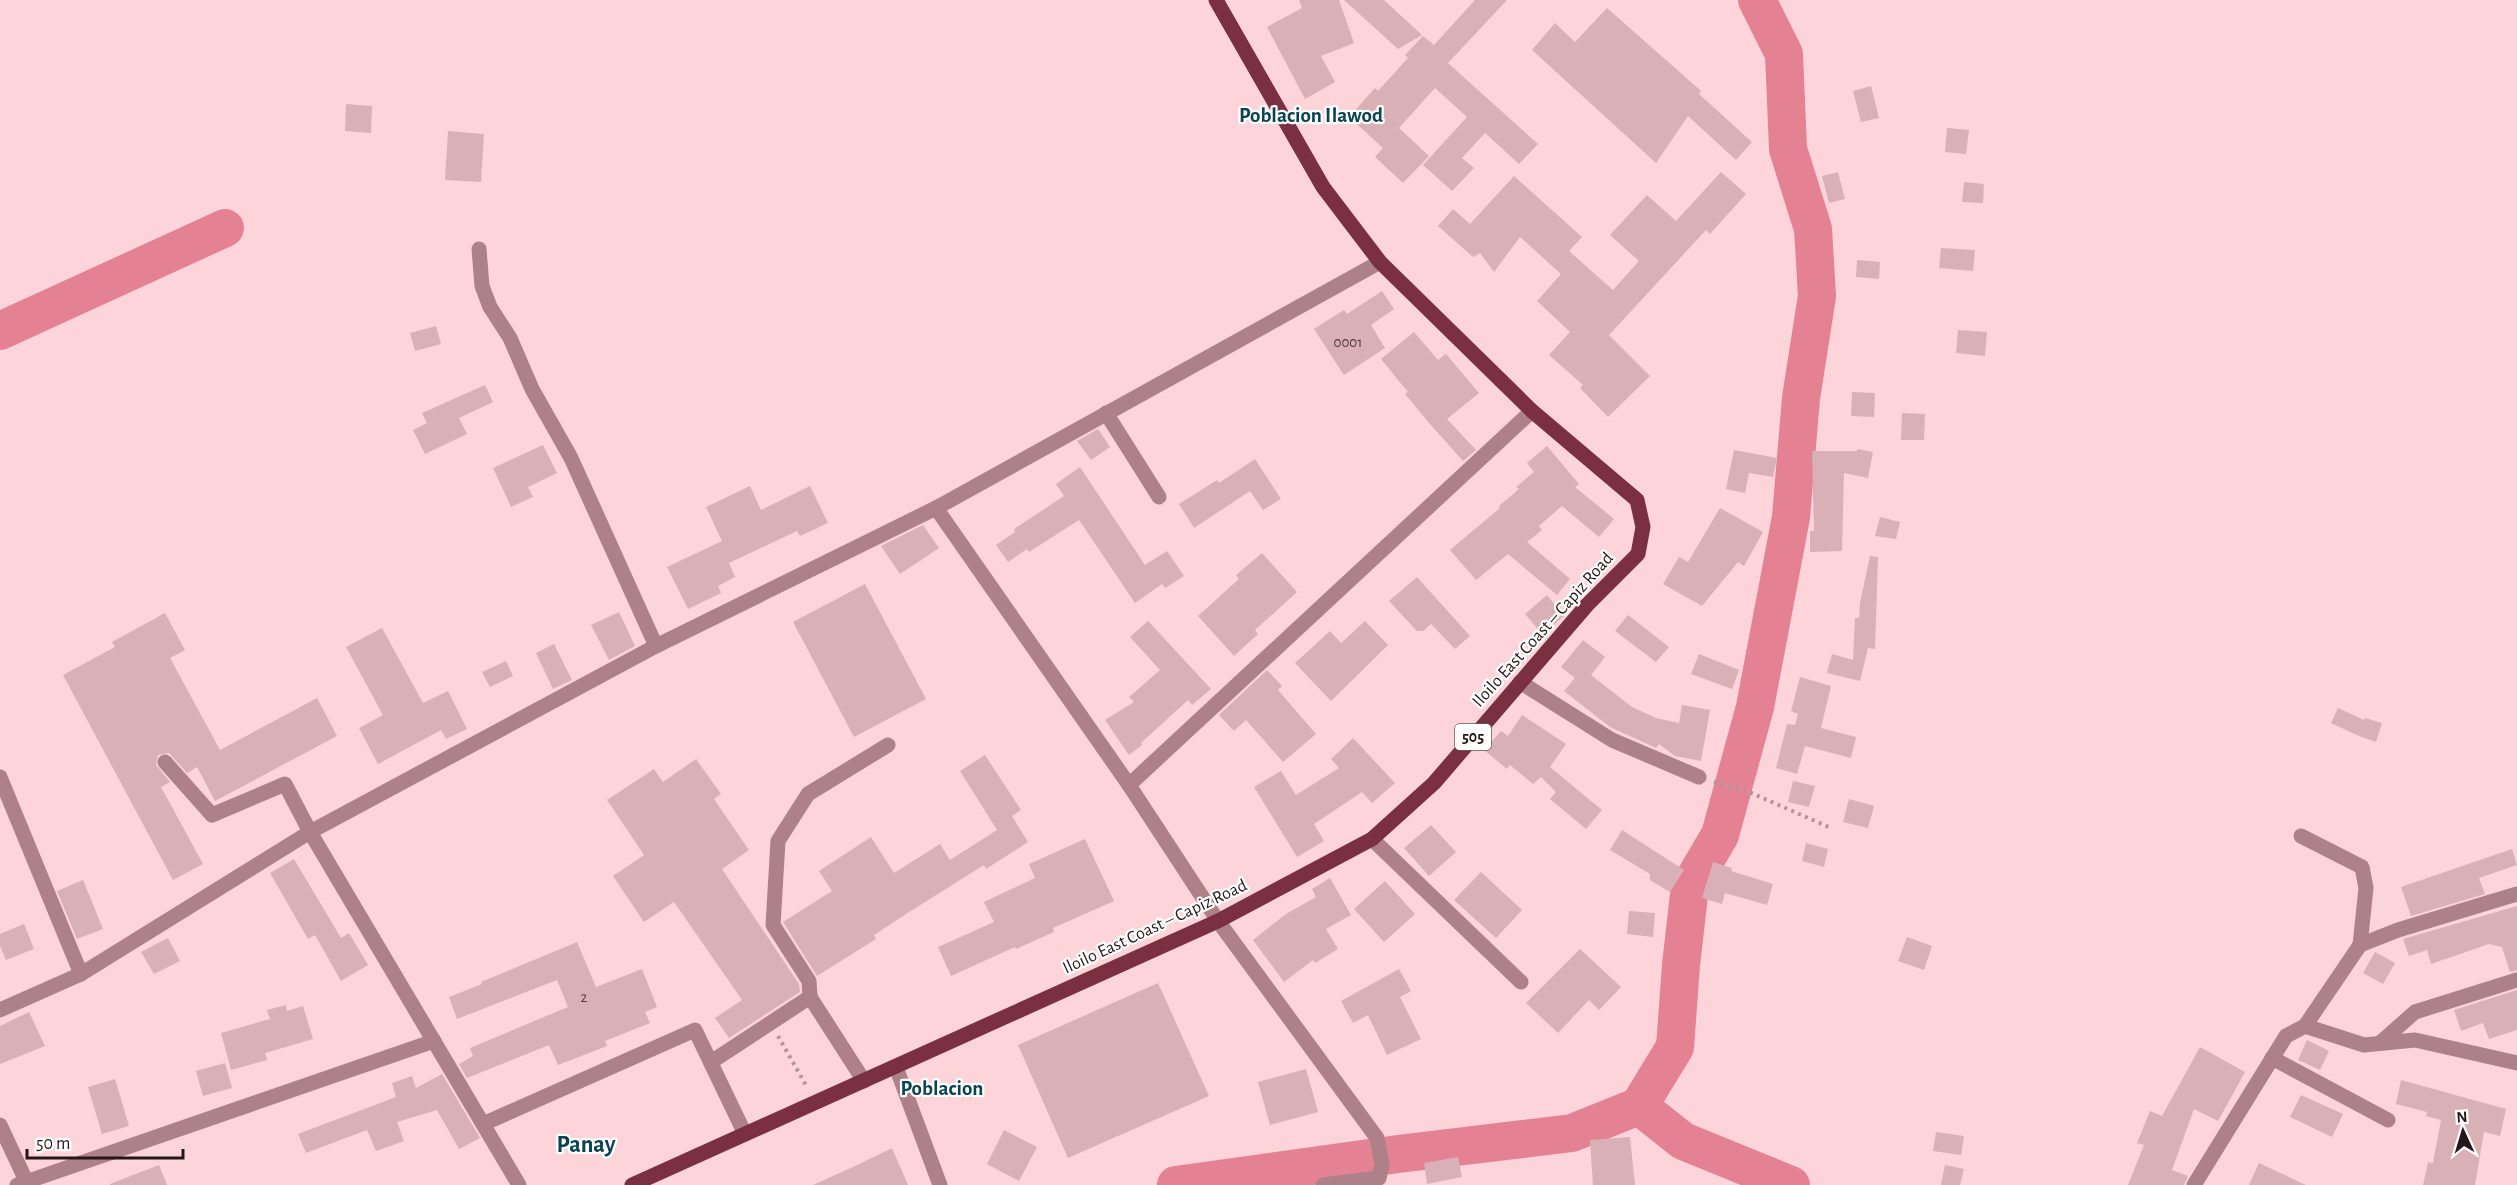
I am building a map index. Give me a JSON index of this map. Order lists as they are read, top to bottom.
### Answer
{
  "streets": {
    "main road": ["Iloilo East Coast – Capiz Road", "505"]
  },
  "districts": ["Poblacion Ilawod", "Poblacion", "Panay"],
  "house_numbers": ["0001", "2"],
  "scale_bar": "50 m",
  "north": "top"
}
